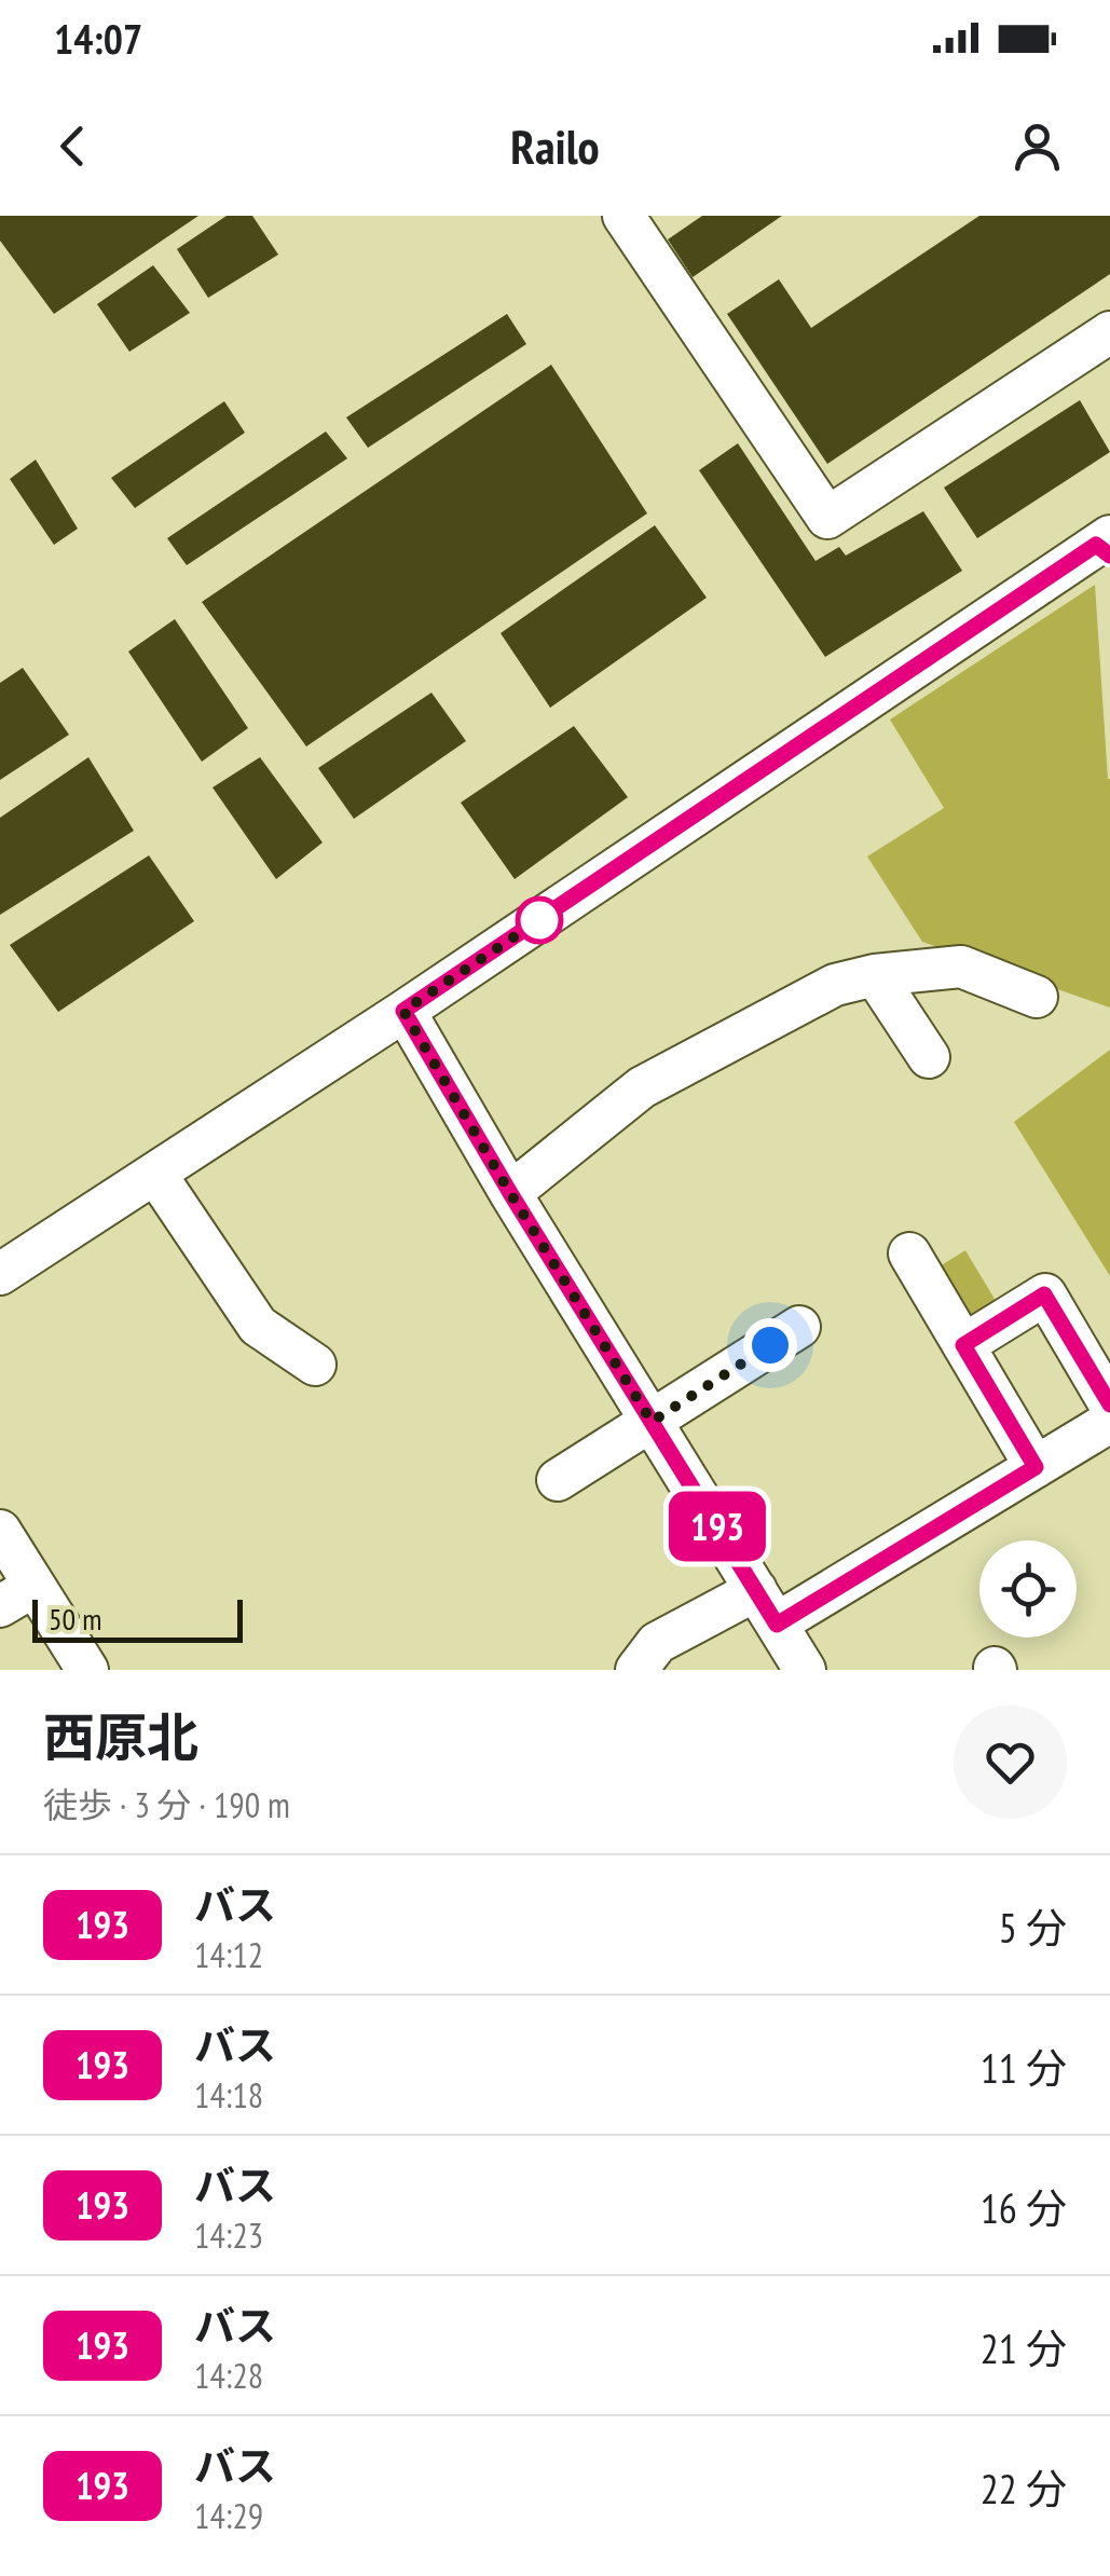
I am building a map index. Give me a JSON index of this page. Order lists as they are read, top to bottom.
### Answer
{
  "lines": ["bus line 193"],
  "scale_bar": "50 m",
  "page": {
    "status": "14:07",
    "header": "Railo",
    "on_map": "193",
    "scale": "50 m",
    "heading": ["西原北", "徒歩 · 3 分 · 190 m"],
    "list": [
      {
        "mark": "193",
        "name": "バス",
        "note": "14:12",
        "value": "5 分"
      },
      {
        "mark": "193",
        "name": "バス",
        "note": "14:18",
        "value": "11 分"
      },
      {
        "mark": "193",
        "name": "バス",
        "note": "14:23",
        "value": "16 分"
      },
      {
        "mark": "193",
        "name": "バス",
        "note": "14:28",
        "value": "21 分"
      },
      {
        "mark": "193",
        "name": "バス",
        "note": "14:29",
        "value": "22 分"
      }
    ]
  }
}
